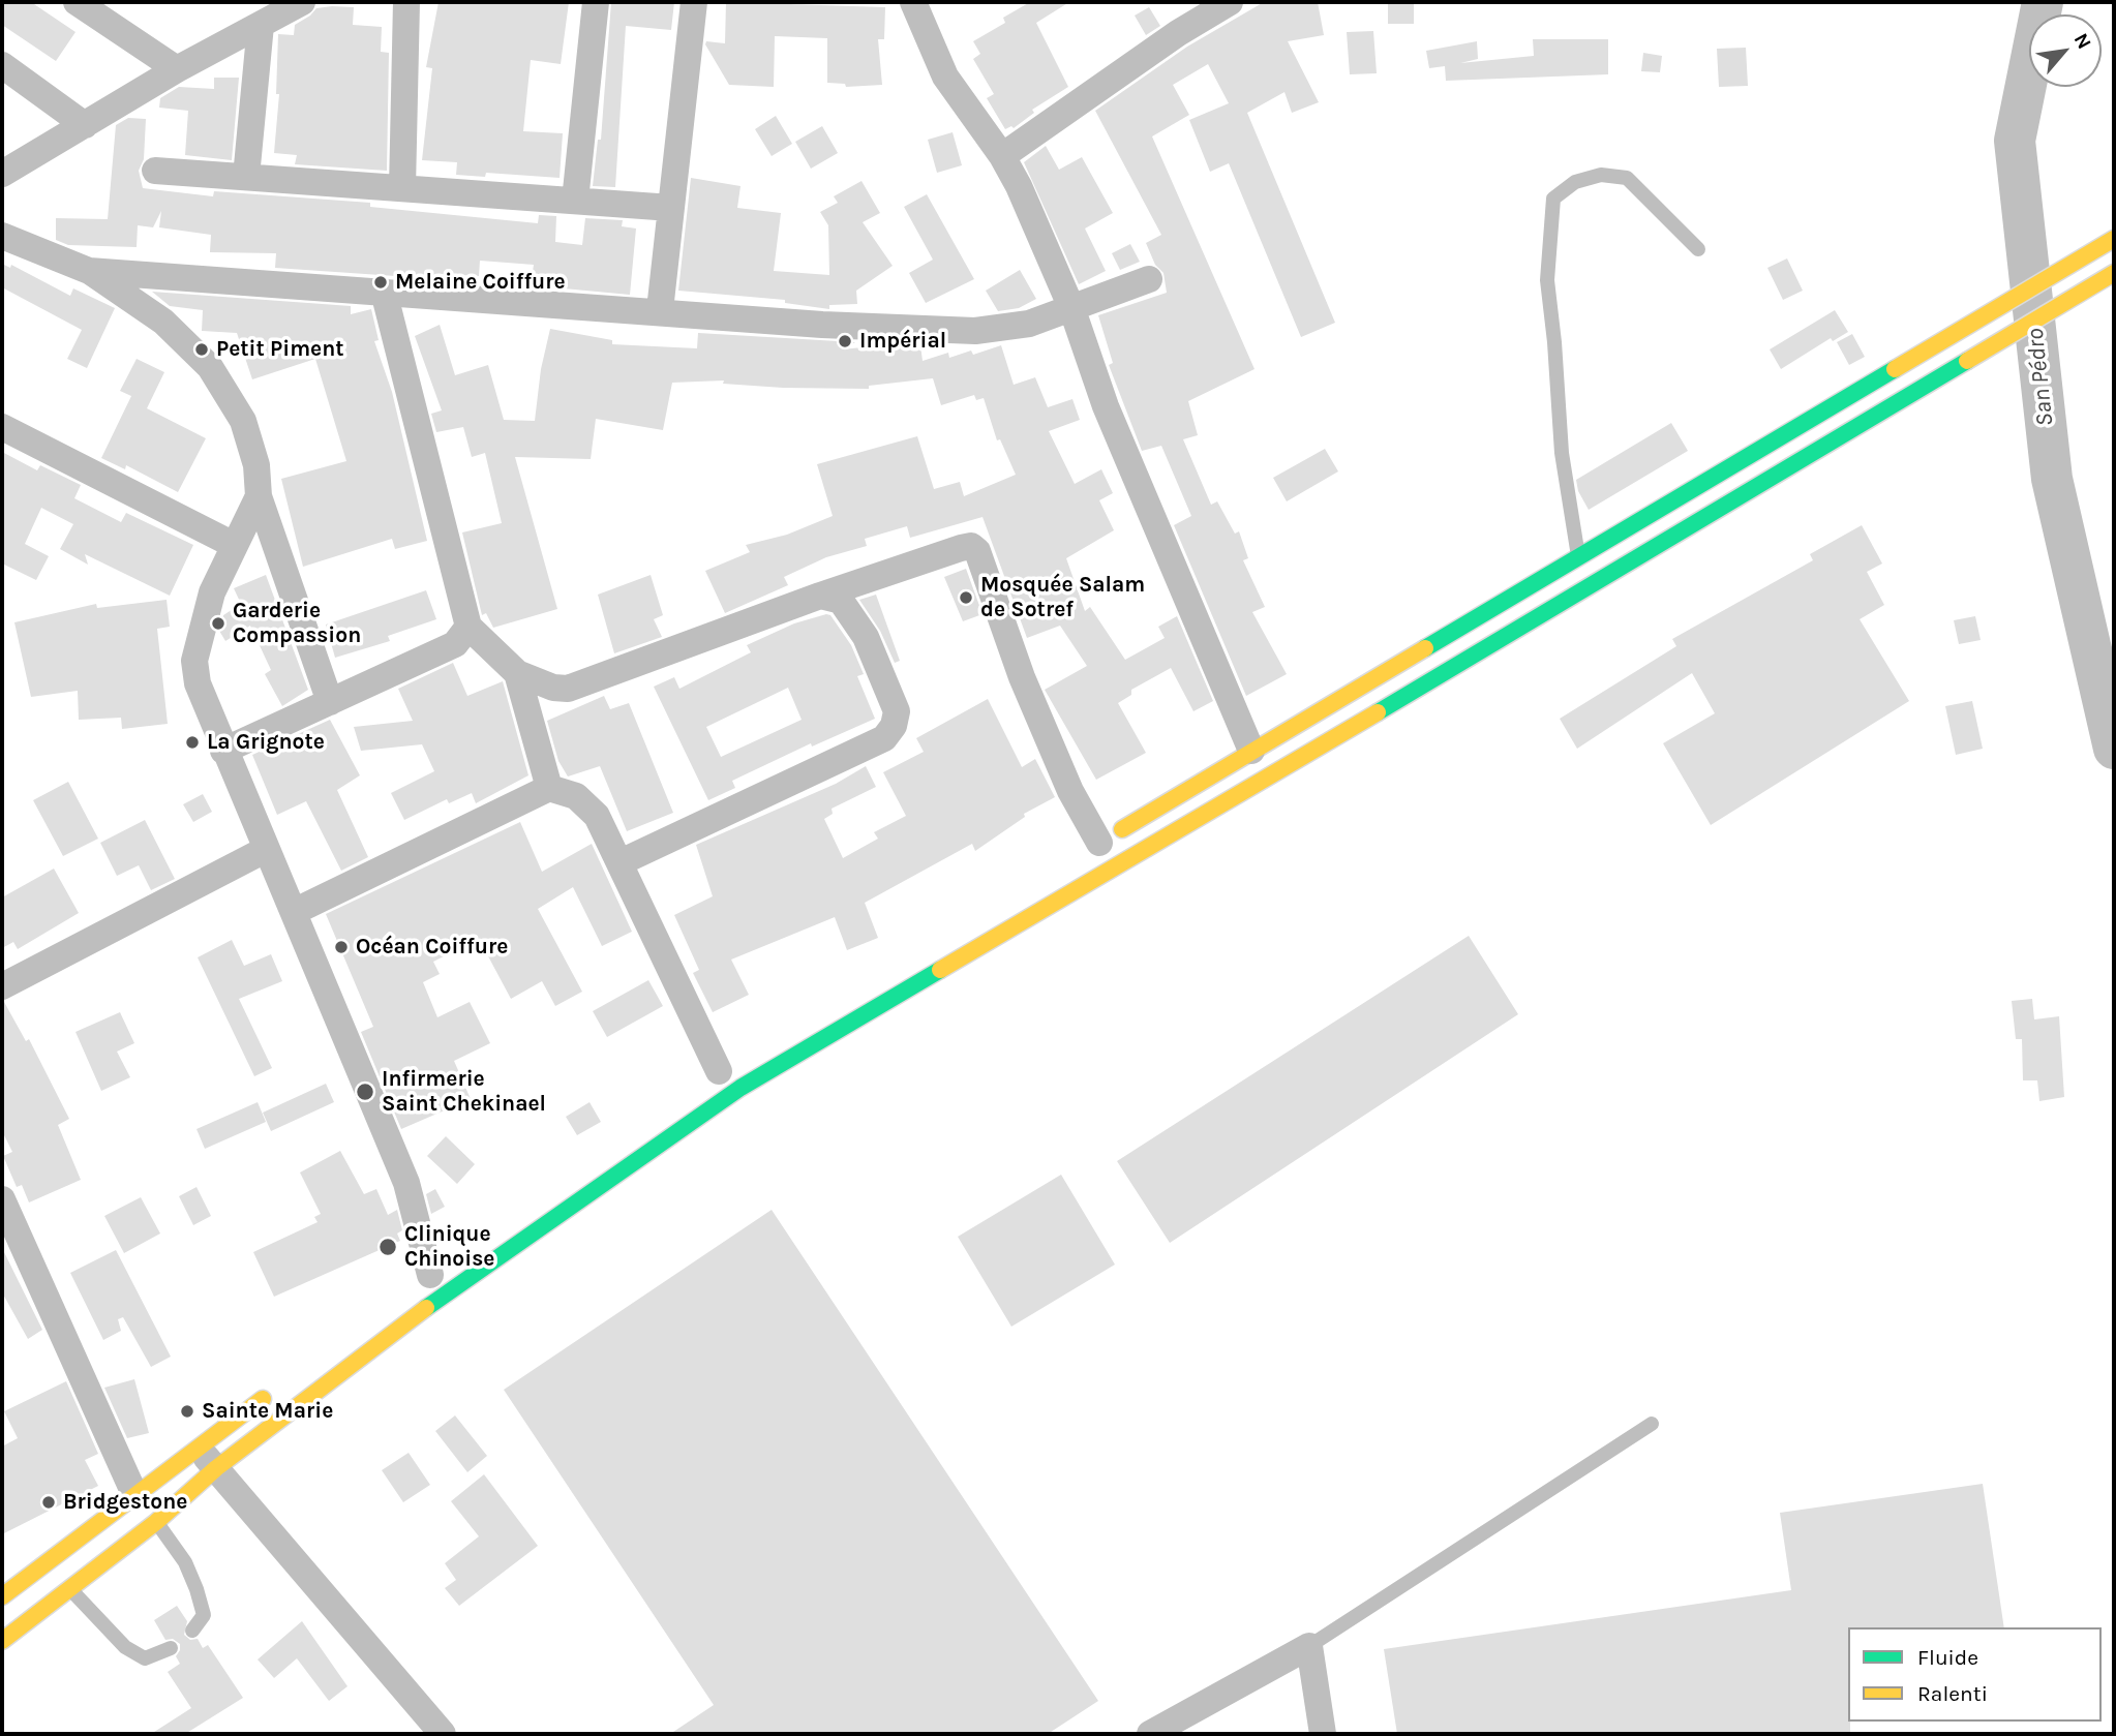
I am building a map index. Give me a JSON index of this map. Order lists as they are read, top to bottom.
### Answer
{
  "water": ["San Pédro"],
  "places": [
    "Melaine Coiffure",
    "Impérial",
    "Petit Piment",
    "Mosquée Salam de Sotref",
    "Garderie Compassion",
    "La Grignote",
    "Océan Coiffure",
    "Infirmerie Saint Chekinael",
    "Clinique Chinoise",
    "Sainte Marie",
    "Bridgestone"
  ],
  "legend": ["Fluide", "Ralenti"],
  "north": "top right"
}
